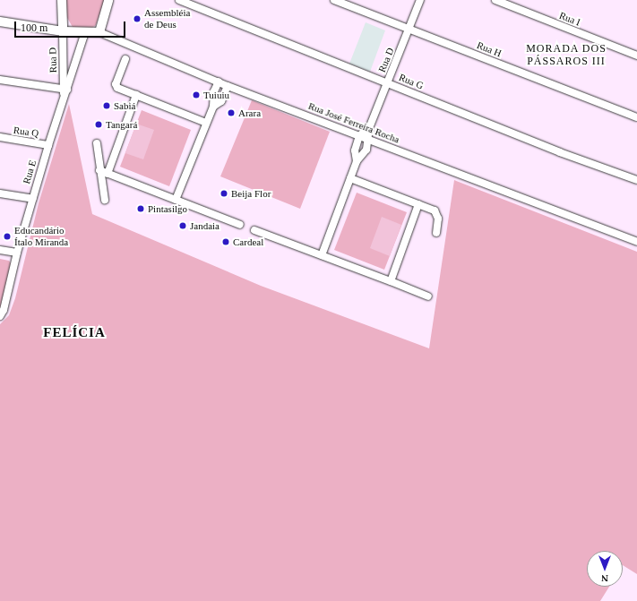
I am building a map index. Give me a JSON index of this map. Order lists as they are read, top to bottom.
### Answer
{
  "streets": {
    "street": [
      "Rua I",
      "Rua H",
      "Rua D",
      "Rua G",
      "Rua José Ferreira Rocha",
      "Rua Q",
      "Rua E"
    ]
  },
  "crossings": [
    ["Rua H", "Rua D"],
    ["Rua D", "Rua G"],
    ["Rua D", "Rua José Ferreira Rocha"],
    ["Rua D", "Rua E"],
    ["Rua José Ferreira Rocha", "Rua E"],
    ["Rua Q", "Rua E"]
  ],
  "districts": ["MORADA DOS PÁSSAROS III", "FELÍCIA"],
  "places": [
    "Assembléia de Deus",
    "Tuiuiu",
    "Sabiá",
    "Arara",
    "Tangará",
    "Beija Flor",
    "Pintasilgo",
    "Jandaia",
    "Educandário Ítalo Miranda",
    "Cardeal"
  ],
  "scale_bar": "100 m",
  "north": "bottom"
}
